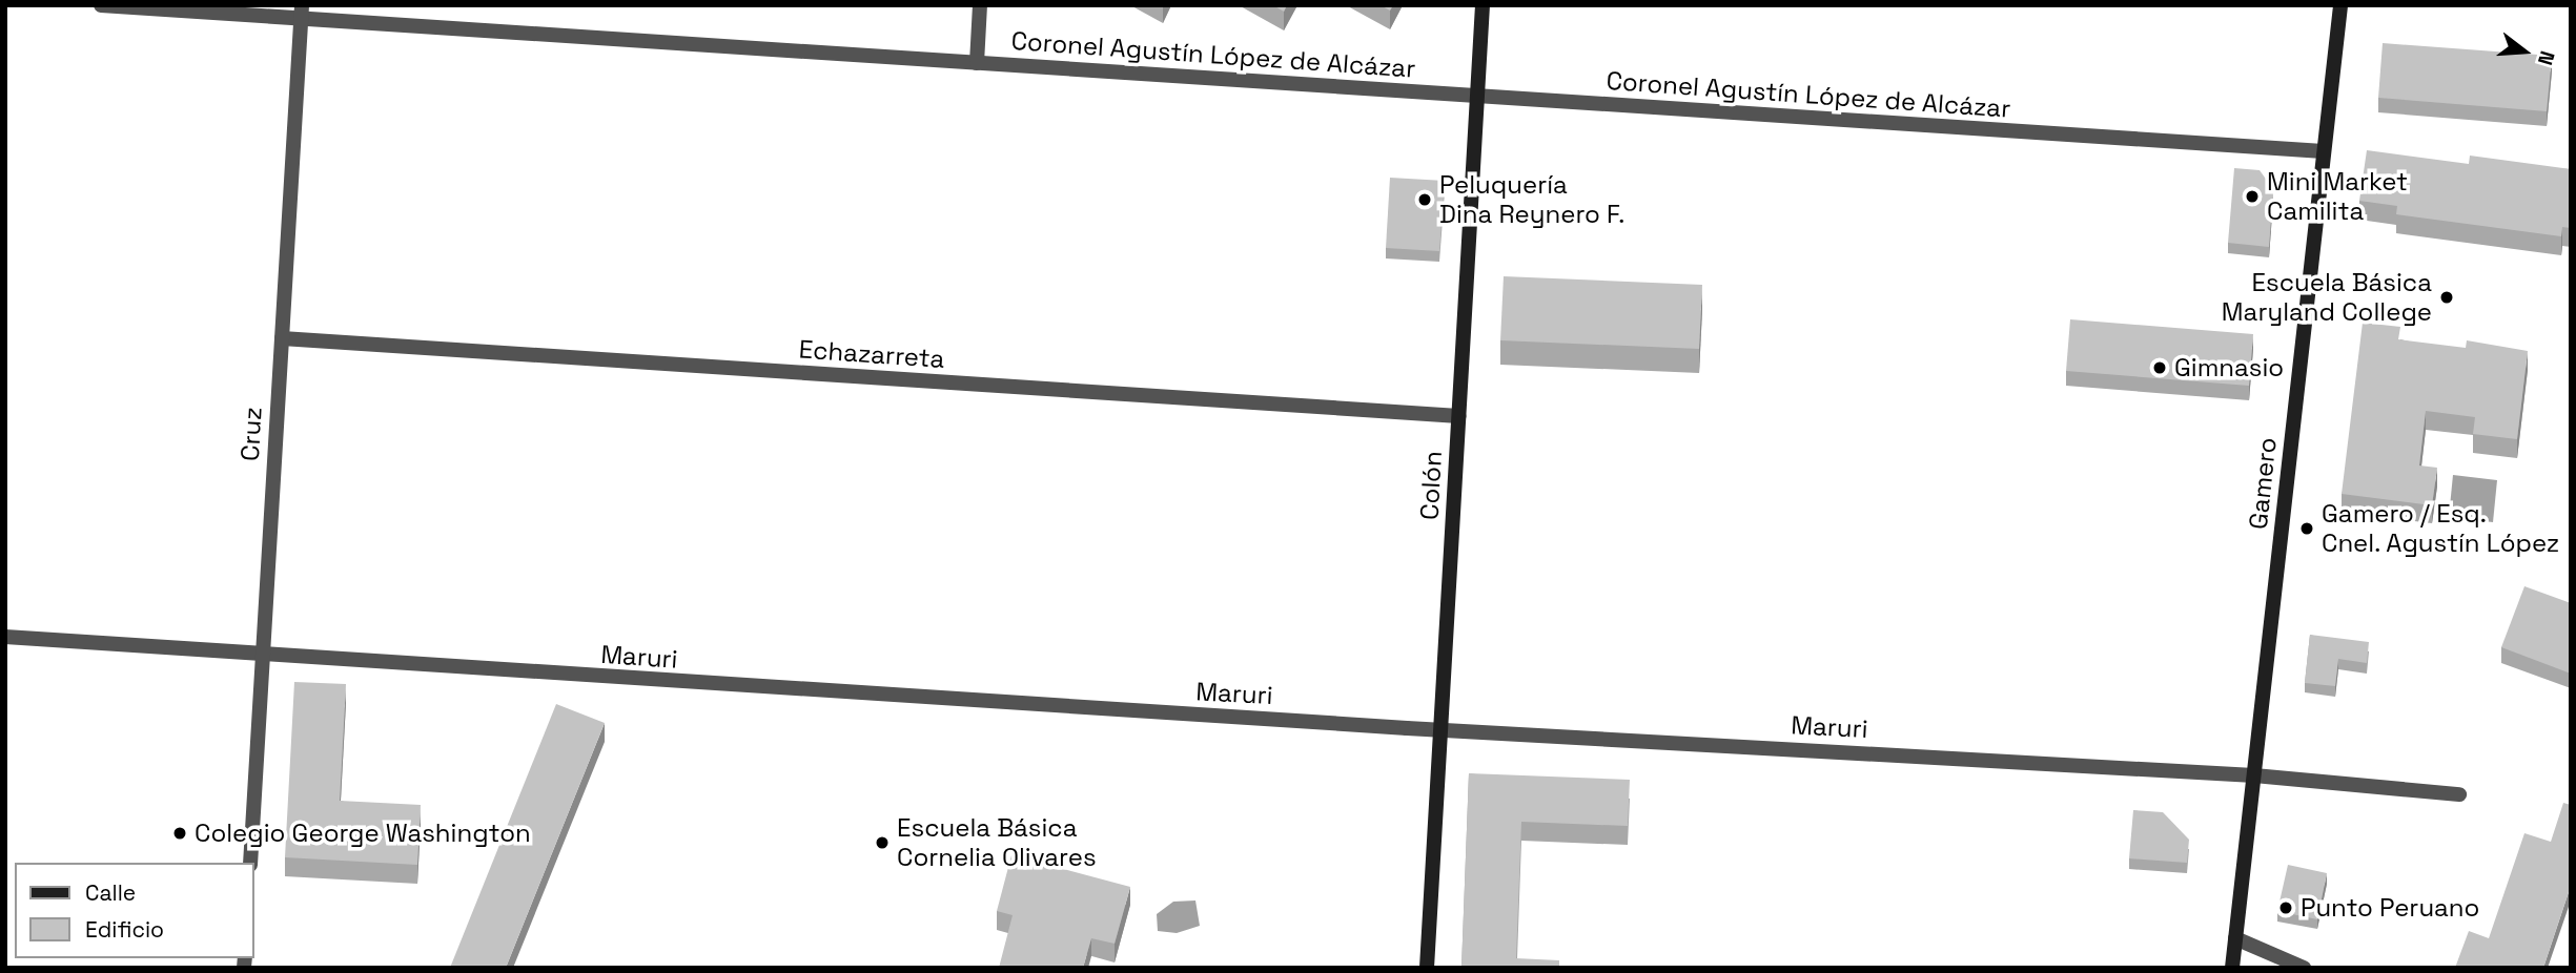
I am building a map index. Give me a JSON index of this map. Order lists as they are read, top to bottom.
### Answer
{
  "streets": {
    "main road": ["Gamero", "Colón"],
    "street": [
      "Coronel Agustín López de Alcázar",
      "Echazarreta",
      "Cruz",
      "Maruri"
    ]
  },
  "crossings": [
    ["Coronel Agustín López de Alcázar", "Cruz"],
    ["Coronel Agustín López de Alcázar", "Gamero"],
    ["Coronel Agustín López de Alcázar", "Colón"],
    ["Echazarreta", "Cruz"],
    ["Echazarreta", "Colón"],
    ["Cruz", "Maruri"],
    ["Gamero", "Maruri"],
    ["Colón", "Maruri"]
  ],
  "places": [
    "Mini Market Camilita",
    "Peluquería Dina Reynero F.",
    "Escuela Básica Maryland College",
    "Gimnasio",
    "Gamero / Esq. Cnel. Agustín López",
    "Colegio George Washington",
    "Escuela Básica Cornelia Olivares",
    "Punto Peruano"
  ],
  "legend": ["Calle", "Edificio"],
  "north": "right"
}
